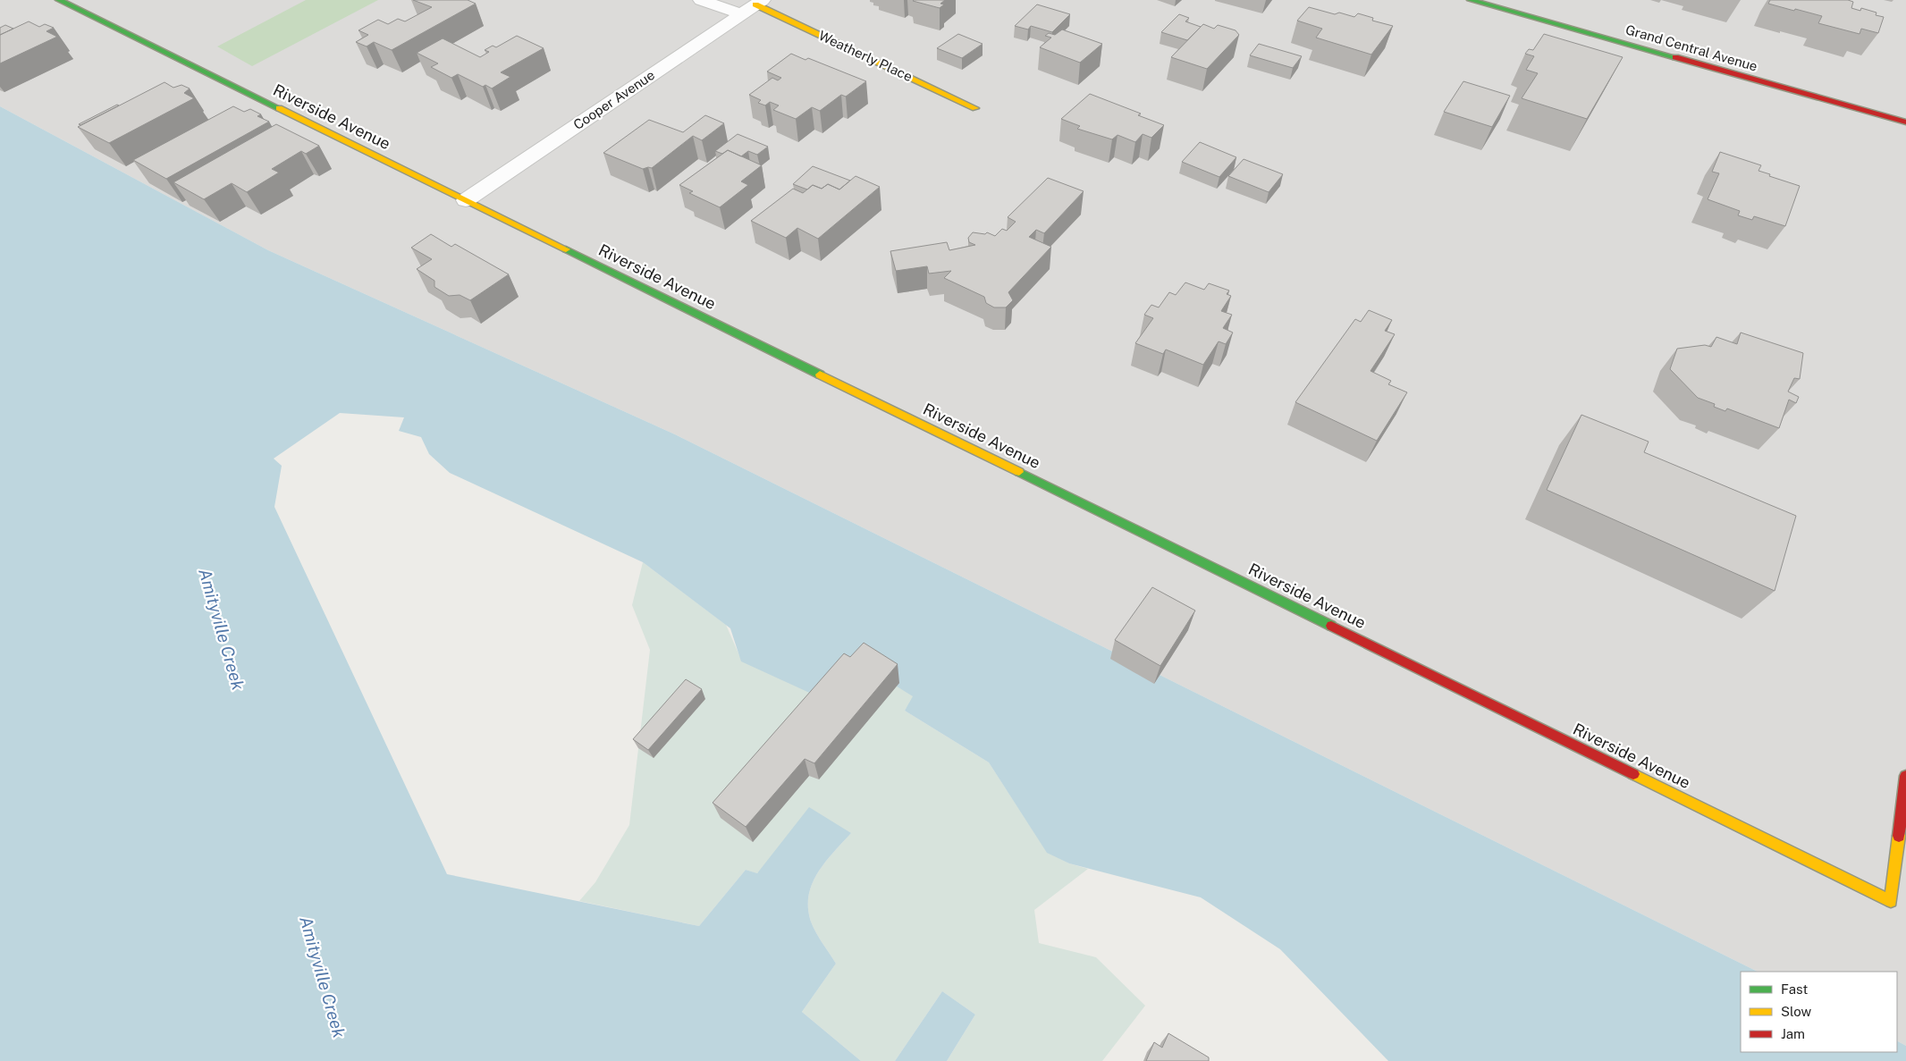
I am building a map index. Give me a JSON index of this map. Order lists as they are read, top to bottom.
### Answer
{
  "streets": {
    "street": [
      "Grand Central Avenue",
      "Weatherly Place",
      "Cooper Avenue",
      "Riverside Avenue"
    ]
  },
  "crossings": [
    ["Weatherly Place", "Cooper Avenue"],
    ["Cooper Avenue", "Riverside Avenue"]
  ],
  "water": ["Amityville Creek"],
  "legend": ["Fast", "Slow", "Jam"]
}
